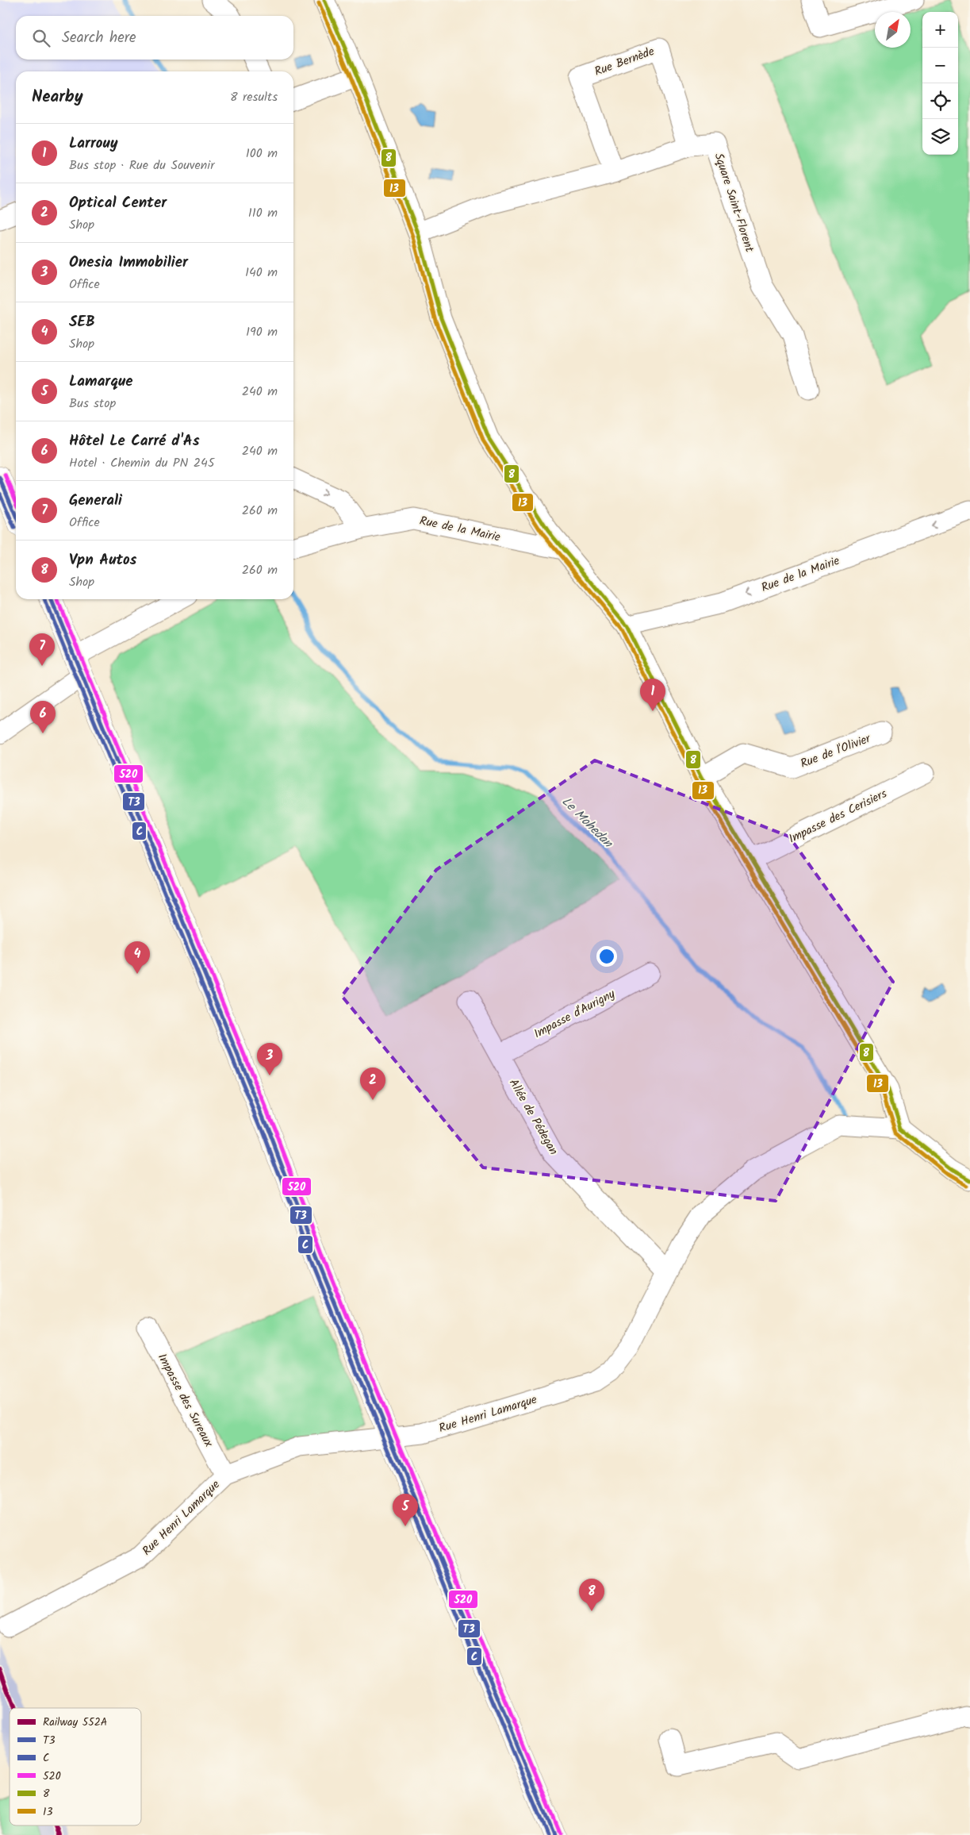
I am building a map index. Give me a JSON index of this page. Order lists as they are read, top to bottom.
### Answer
{
  "streets": {
    "street": [
      "Rue Bernède",
      "Square Saint-Florent",
      "Rue de la Mairie",
      "Rue de l'Olivier",
      "Impasse des Cerisiers",
      "Impasse d'Aurigny",
      "Allée de Pédegan",
      "Impasse des Sureaux",
      "Rue Henri Lamarque"
    ]
  },
  "crossings": [
    ["Rue Bernède", "Square Saint-Florent"],
    ["Impasse d'Aurigny", "Allée de Pédegan"],
    ["Allée de Pédegan", "Rue Henri Lamarque"],
    ["Impasse des Sureaux", "Rue Henri Lamarque"]
  ],
  "one_way": ["Rue de la Mairie"],
  "water": ["Le Mohedan"],
  "lines": [
    "transit line 8",
    "transit line 13",
    "transit line 520",
    "transit line T3",
    "transit line C",
    "rail line 552A"
  ],
  "legend": [
    "Railway 552A",
    "T3",
    "C",
    "520",
    "8",
    "13"
  ],
  "north": "top right",
  "page": {
    "map_buttons": ["+", "−"],
    "search": "Search here",
    "heading": ["Nearby", "8 results"],
    "list": [
      {
        "mark": "1",
        "name": "Larrouy",
        "note": "Bus stop · Rue du Souvenir",
        "value": "100 m"
      },
      {
        "mark": "2",
        "name": "Optical Center",
        "note": "Shop",
        "value": "110 m"
      },
      {
        "mark": "3",
        "name": "Onesia Immobilier",
        "note": "Office",
        "value": "140 m"
      },
      {
        "mark": "4",
        "name": "SEB",
        "note": "Shop",
        "value": "190 m"
      },
      {
        "mark": "5",
        "name": "Lamarque",
        "note": "Bus stop",
        "value": "240 m"
      },
      {
        "mark": "6",
        "name": "Hôtel Le Carré d'As",
        "note": "Hotel · Chemin du PN 245",
        "value": "240 m"
      },
      {
        "mark": "7",
        "name": "Generali",
        "note": "Office",
        "value": "260 m"
      },
      {
        "mark": "8",
        "name": "Vpn Autos",
        "note": "Shop",
        "value": "260 m"
      }
    ],
    "pins": [
      "7",
      "1",
      "6",
      "4",
      "3",
      "2",
      "5",
      "8"
    ]
  }
}
